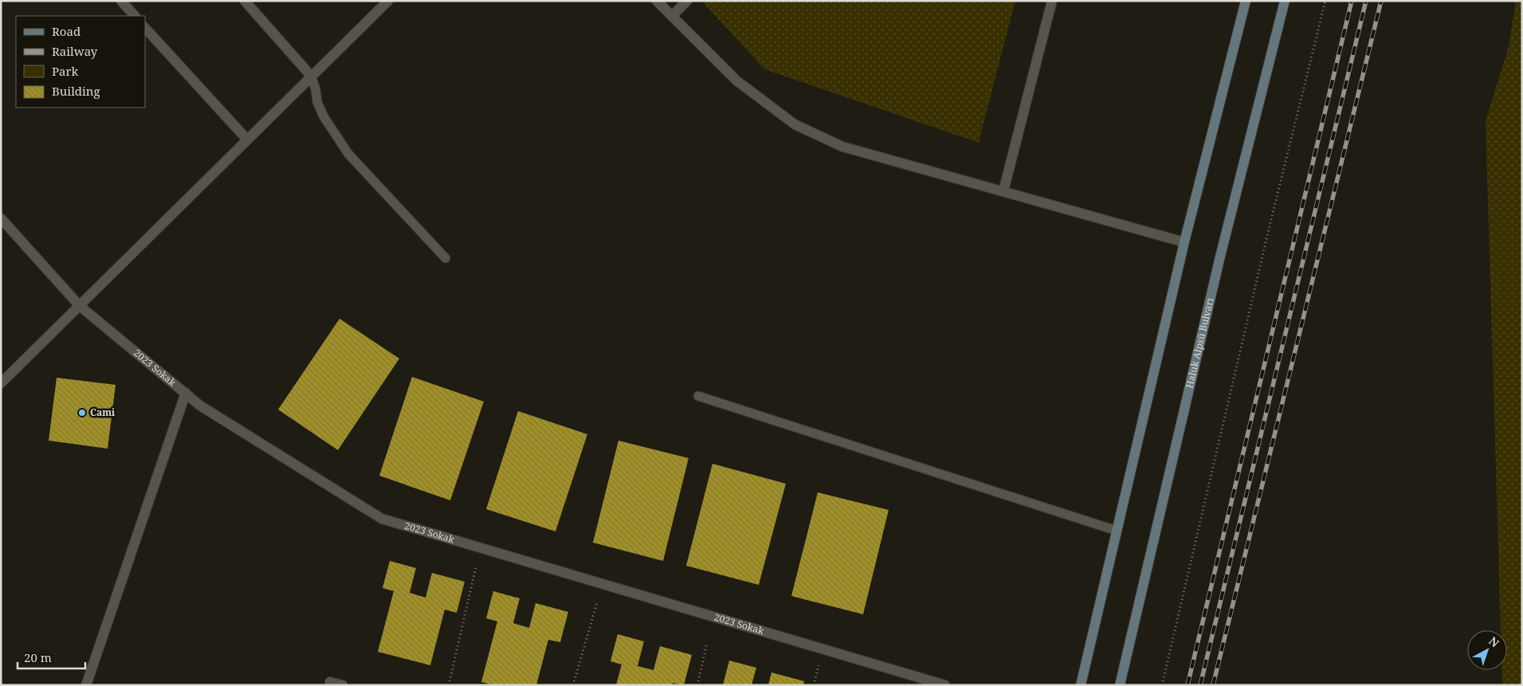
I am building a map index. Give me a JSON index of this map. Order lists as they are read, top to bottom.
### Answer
{
  "streets": {
    "main road": ["Haluk Alpsü Bulvarı"],
    "street": ["2023 Sokak"]
  },
  "places": ["Cami"],
  "legend": [
    "Road",
    "Railway",
    "Park",
    "Building"
  ],
  "scale_bar": "20 m",
  "north": "top right"
}
